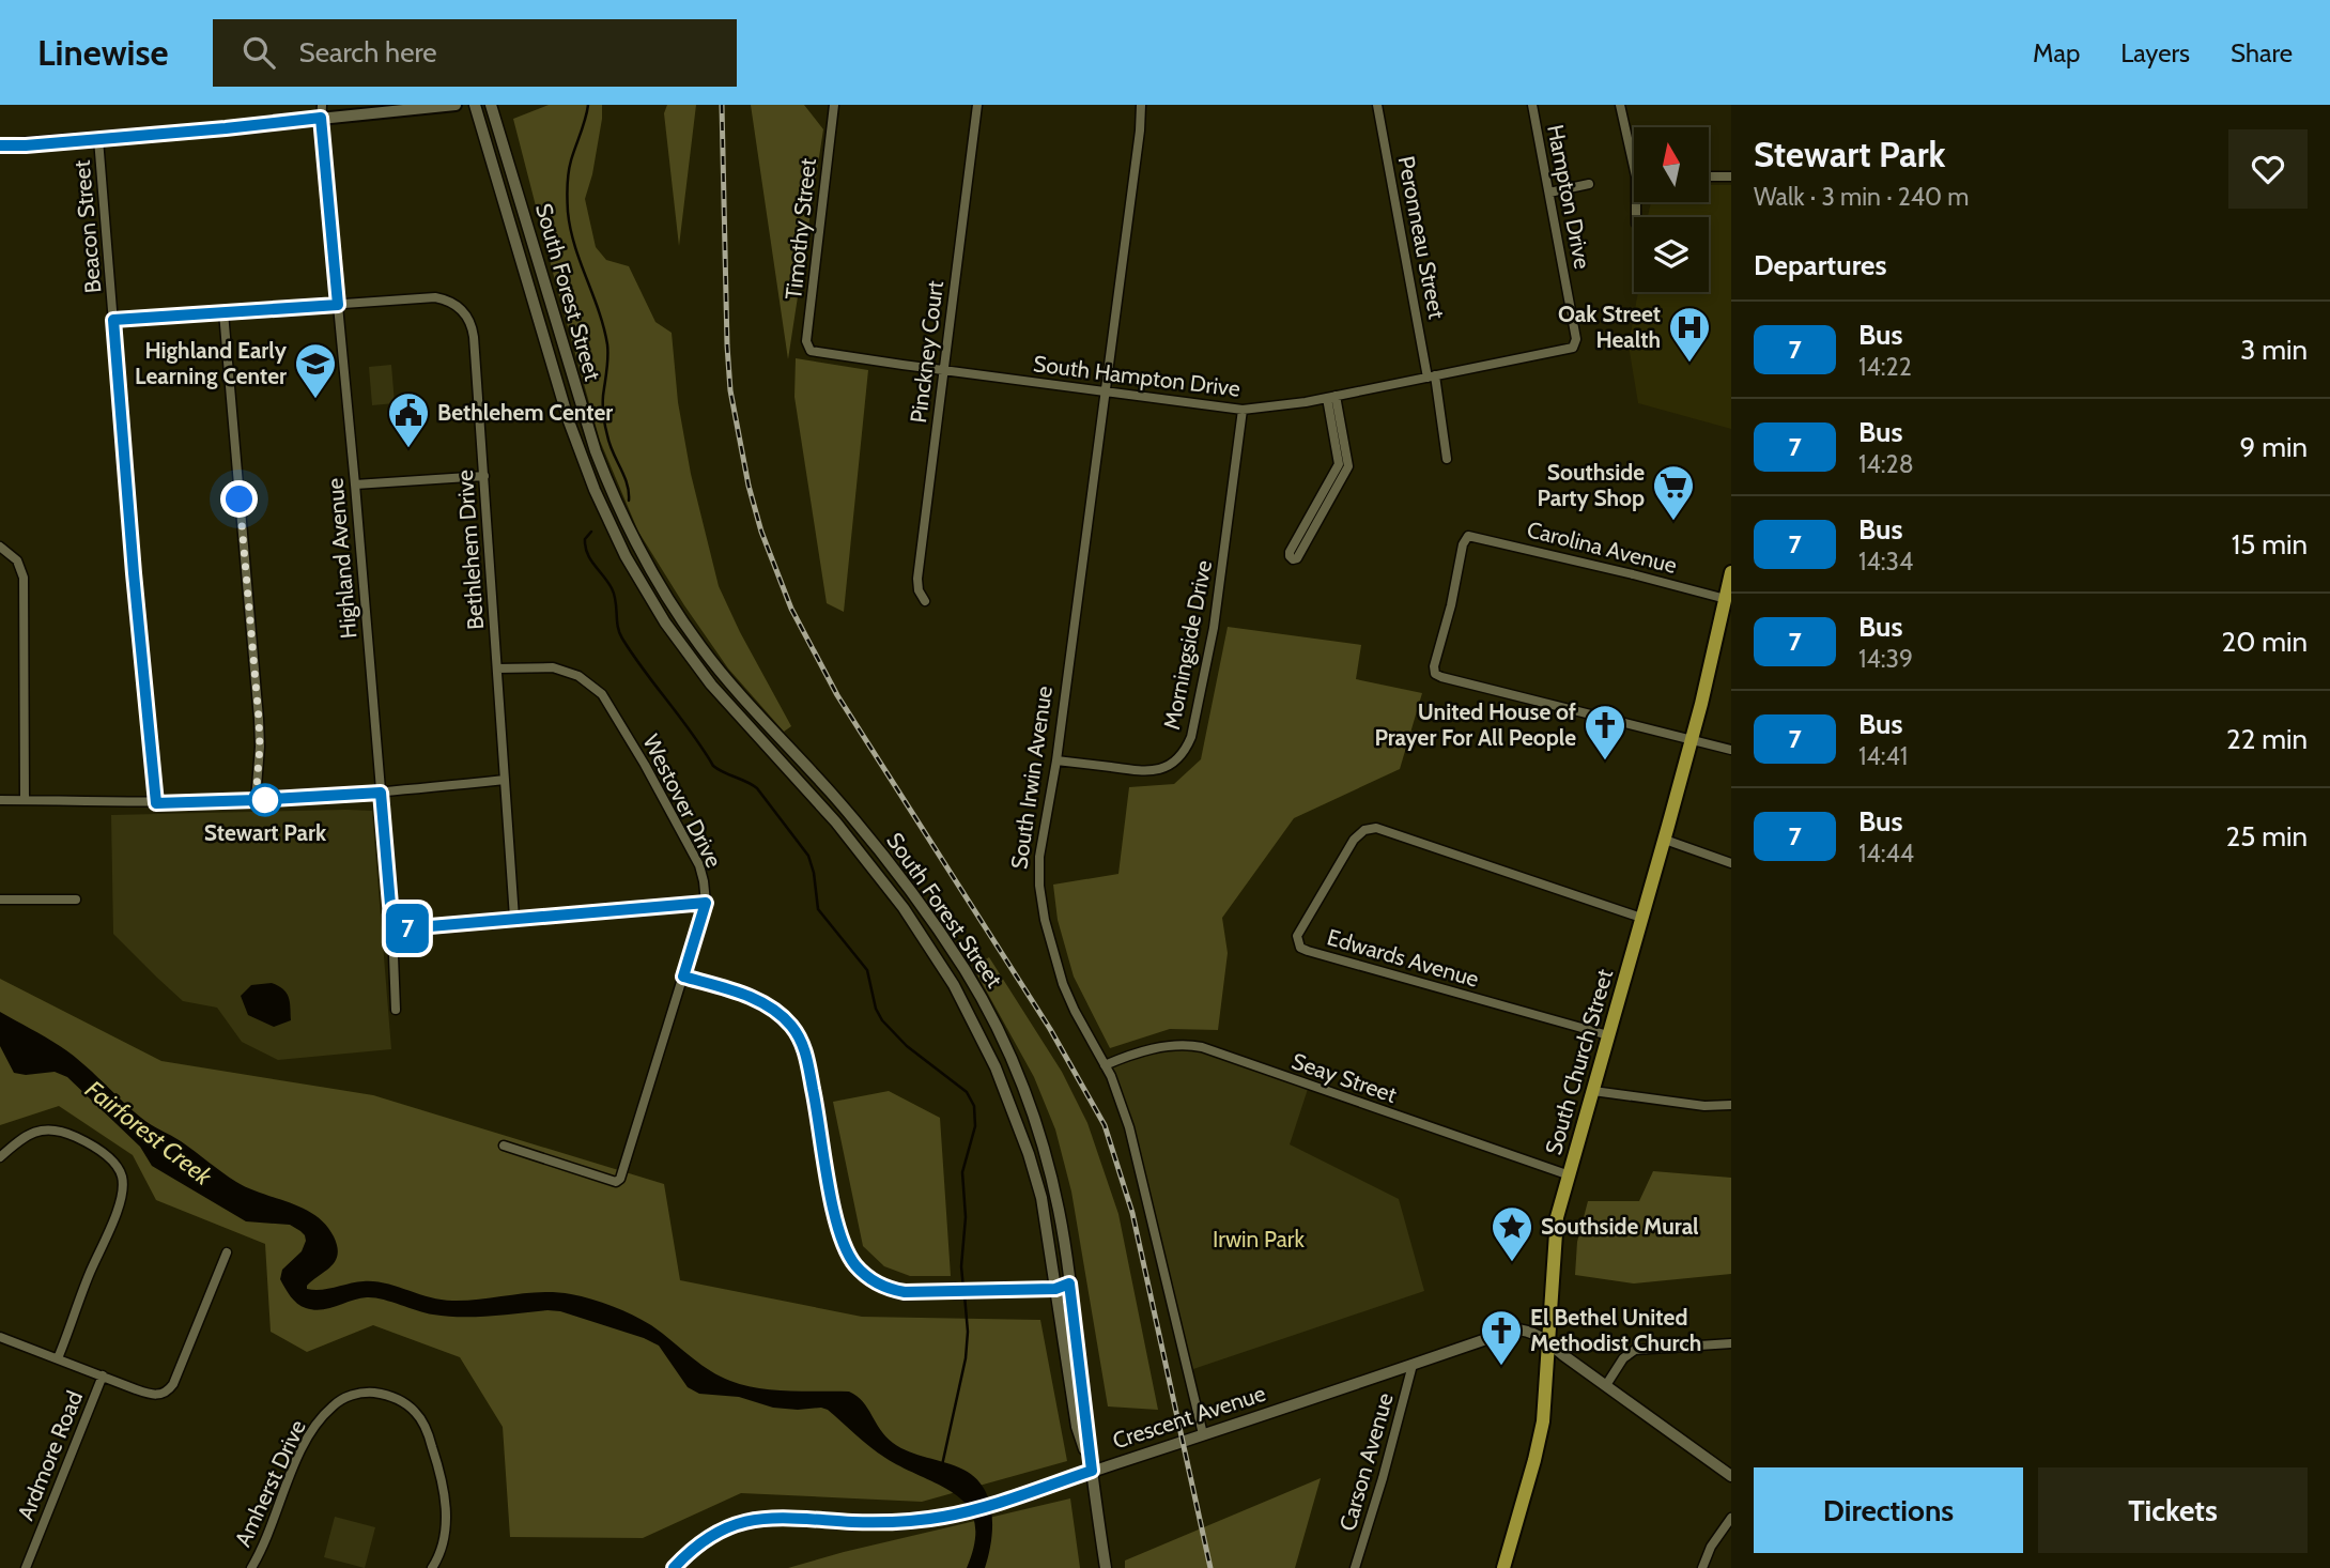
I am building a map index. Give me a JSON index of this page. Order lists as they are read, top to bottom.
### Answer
{
  "streets": {
    "main road": ["South Church Street"],
    "street": [
      "Hampton Drive",
      "Beacon Street",
      "Timothy Street",
      "Peronneau Street",
      "South Forest Street",
      "Pinckney Court",
      "South Hampton Drive",
      "Carolina Avenue",
      "Bethlehem Drive",
      "Highland Avenue",
      "Morningside Drive",
      "South Irwin Avenue",
      "Westover Drive",
      "Edwards Avenue",
      "Seay Street",
      "Crescent Avenue",
      "Ardmore Road",
      "Carson Avenue",
      "Amherst Drive"
    ]
  },
  "crossings": [
    ["Hampton Drive", "South Hampton Drive"],
    ["Beacon Street", "Bethlehem Drive"],
    ["Timothy Street", "South Hampton Drive"],
    ["Peronneau Street", "South Hampton Drive"],
    ["South Forest Street", "Crescent Avenue"],
    ["Pinckney Court", "South Hampton Drive"],
    ["South Hampton Drive", "Morningside Drive"],
    ["South Hampton Drive", "South Irwin Avenue"],
    ["Carolina Avenue", "South Church Street"],
    ["Bethlehem Drive", "Highland Avenue"],
    ["Bethlehem Drive", "Westover Drive"],
    ["Morningside Drive", "South Irwin Avenue"],
    ["South Irwin Avenue", "Seay Street"],
    ["South Irwin Avenue", "Crescent Avenue"],
    ["Edwards Avenue", "South Church Street"],
    ["South Church Street", "Seay Street"],
    ["South Church Street", "Crescent Avenue"],
    ["Crescent Avenue", "Carson Avenue"]
  ],
  "water": ["Fairforest Creek"],
  "parks": ["Irwin Park"],
  "places": {
    "hospital": ["Oak Street Health"],
    "school or university": ["Highland Early Learning Center"],
    "public building": ["Bethlehem Center"],
    "supermarket": ["Southside Party Shop"],
    "church": ["United House of Prayer For All People", "El Bethel United Methodist Church"],
    "other": ["Stewart Park"],
    "place": ["Southside Mural"]
  },
  "lines": ["bus line 7"],
  "north": "top",
  "page": {
    "header": "Linewise",
    "search": "Search here",
    "nav": ["Map", "Layers", "Share"],
    "on_map": "7",
    "heading": [
      ["Stewart Park", "Walk · 3 min · 240 m"],
      "Departures"
    ],
    "list": [
      {
        "mark": "7",
        "name": "Bus",
        "note": "14:22",
        "value": "3 min"
      },
      {
        "mark": "7",
        "name": "Bus",
        "note": "14:28",
        "value": "9 min"
      },
      {
        "mark": "7",
        "name": "Bus",
        "note": "14:34",
        "value": "15 min"
      },
      {
        "mark": "7",
        "name": "Bus",
        "note": "14:39",
        "value": "20 min"
      },
      {
        "mark": "7",
        "name": "Bus",
        "note": "14:41",
        "value": "22 min"
      },
      {
        "mark": "7",
        "name": "Bus",
        "note": "14:44",
        "value": "25 min"
      }
    ],
    "buttons": ["Directions", "Tickets"]
  }
}
